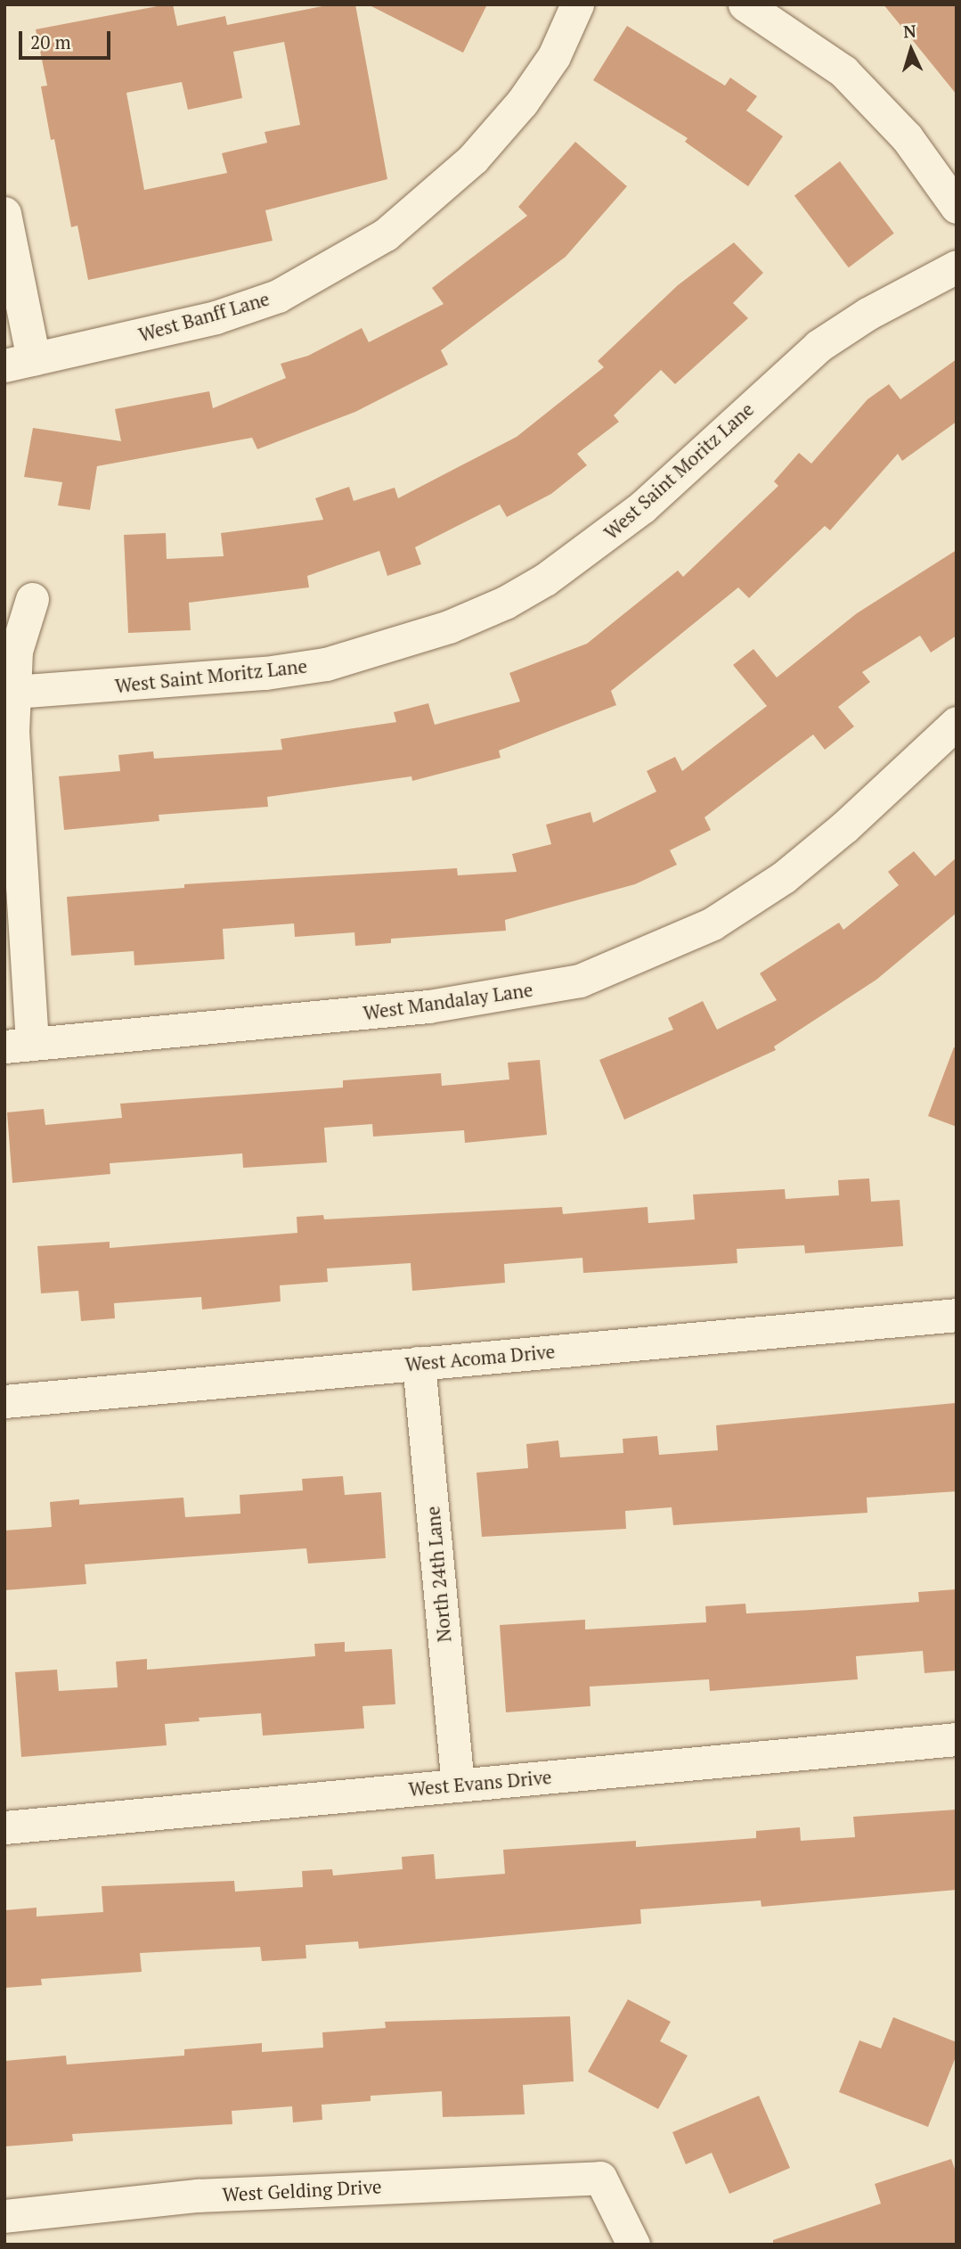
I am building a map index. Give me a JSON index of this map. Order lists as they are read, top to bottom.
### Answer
{
  "streets": {
    "street": [
      "West Banff Lane",
      "West Saint Moritz Lane",
      "West Mandalay Lane",
      "West Acoma Drive",
      "North 24th Lane",
      "West Evans Drive",
      "West Gelding Drive"
    ]
  },
  "crossings": [
    ["West Acoma Drive", "North 24th Lane"],
    ["North 24th Lane", "West Evans Drive"]
  ],
  "scale_bar": "20 m",
  "north": "top"
}
